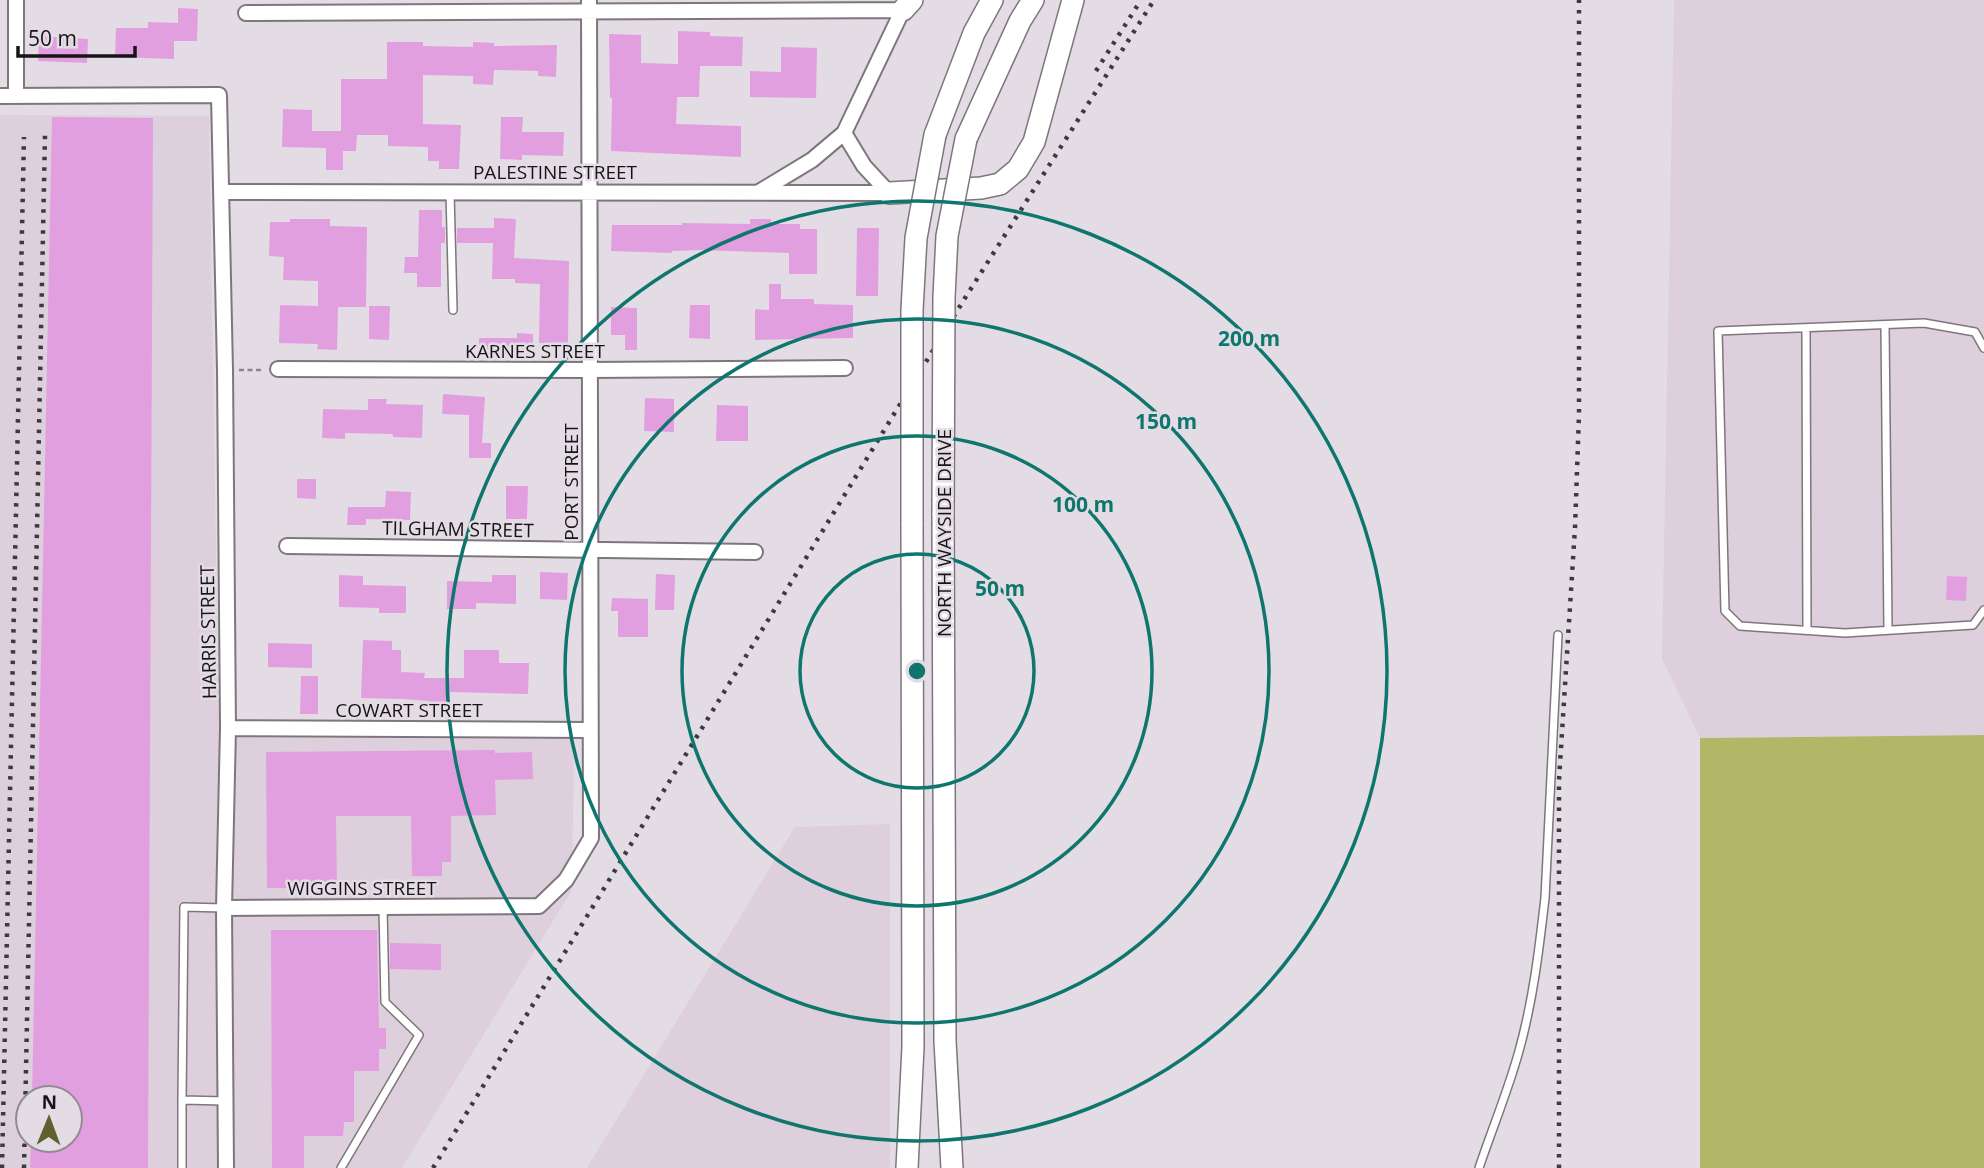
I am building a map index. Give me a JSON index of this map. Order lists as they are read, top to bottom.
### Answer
{
  "streets": {
    "main road": ["NORTH WAYSIDE DRIVE"],
    "street": [
      "PALESTINE STREET",
      "KARNES STREET",
      "PORT STREET",
      "TILGHAM STREET",
      "HARRIS STREET",
      "COWART STREET",
      "WIGGINS STREET"
    ]
  },
  "crossings": [
    ["PALESTINE STREET", "PORT STREET"],
    ["PALESTINE STREET", "HARRIS STREET"],
    ["KARNES STREET", "PORT STREET"],
    ["PORT STREET", "TILGHAM STREET"],
    ["PORT STREET", "COWART STREET"],
    ["PORT STREET", "WIGGINS STREET"],
    ["HARRIS STREET", "COWART STREET"],
    ["HARRIS STREET", "WIGGINS STREET"]
  ],
  "scale_bar": "50 m",
  "north": "top",
  "rings": [
    "200 m",
    "150 m",
    "100 m",
    "50 m"
  ]
}
